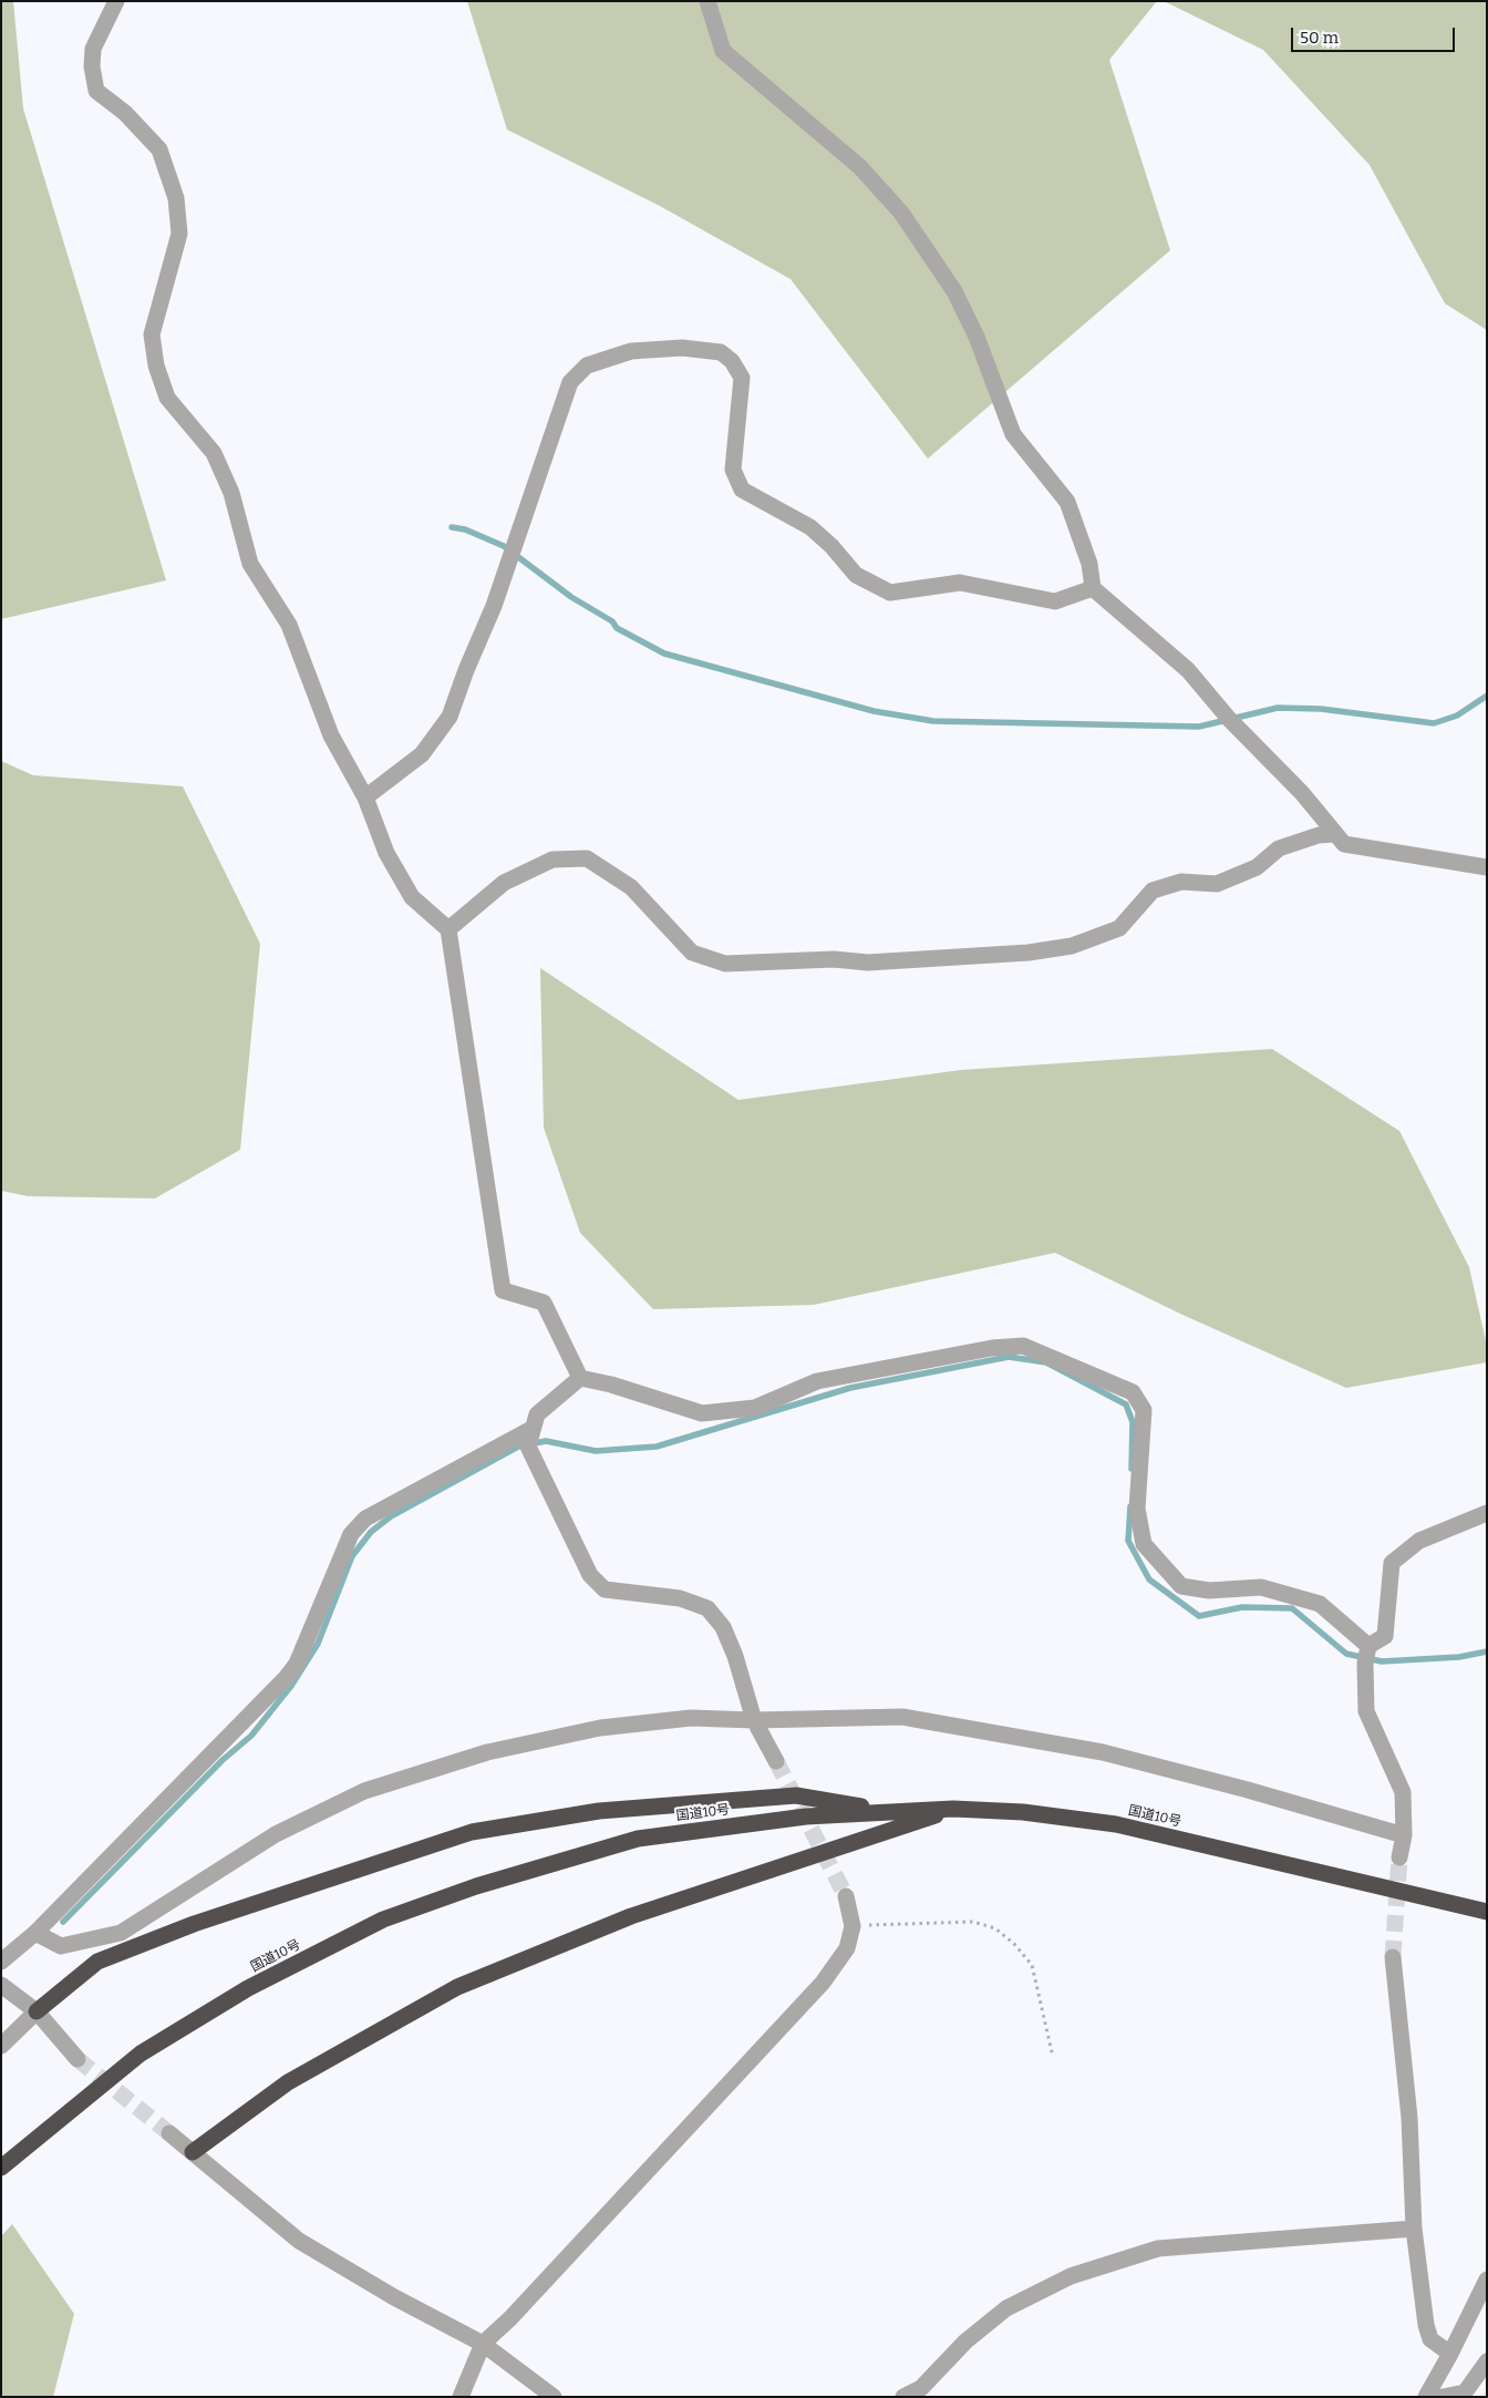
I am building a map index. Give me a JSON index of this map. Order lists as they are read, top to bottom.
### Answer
{
  "streets": {
    "highway": ["国道10号"]
  },
  "scale_bar": "50 m"
}
